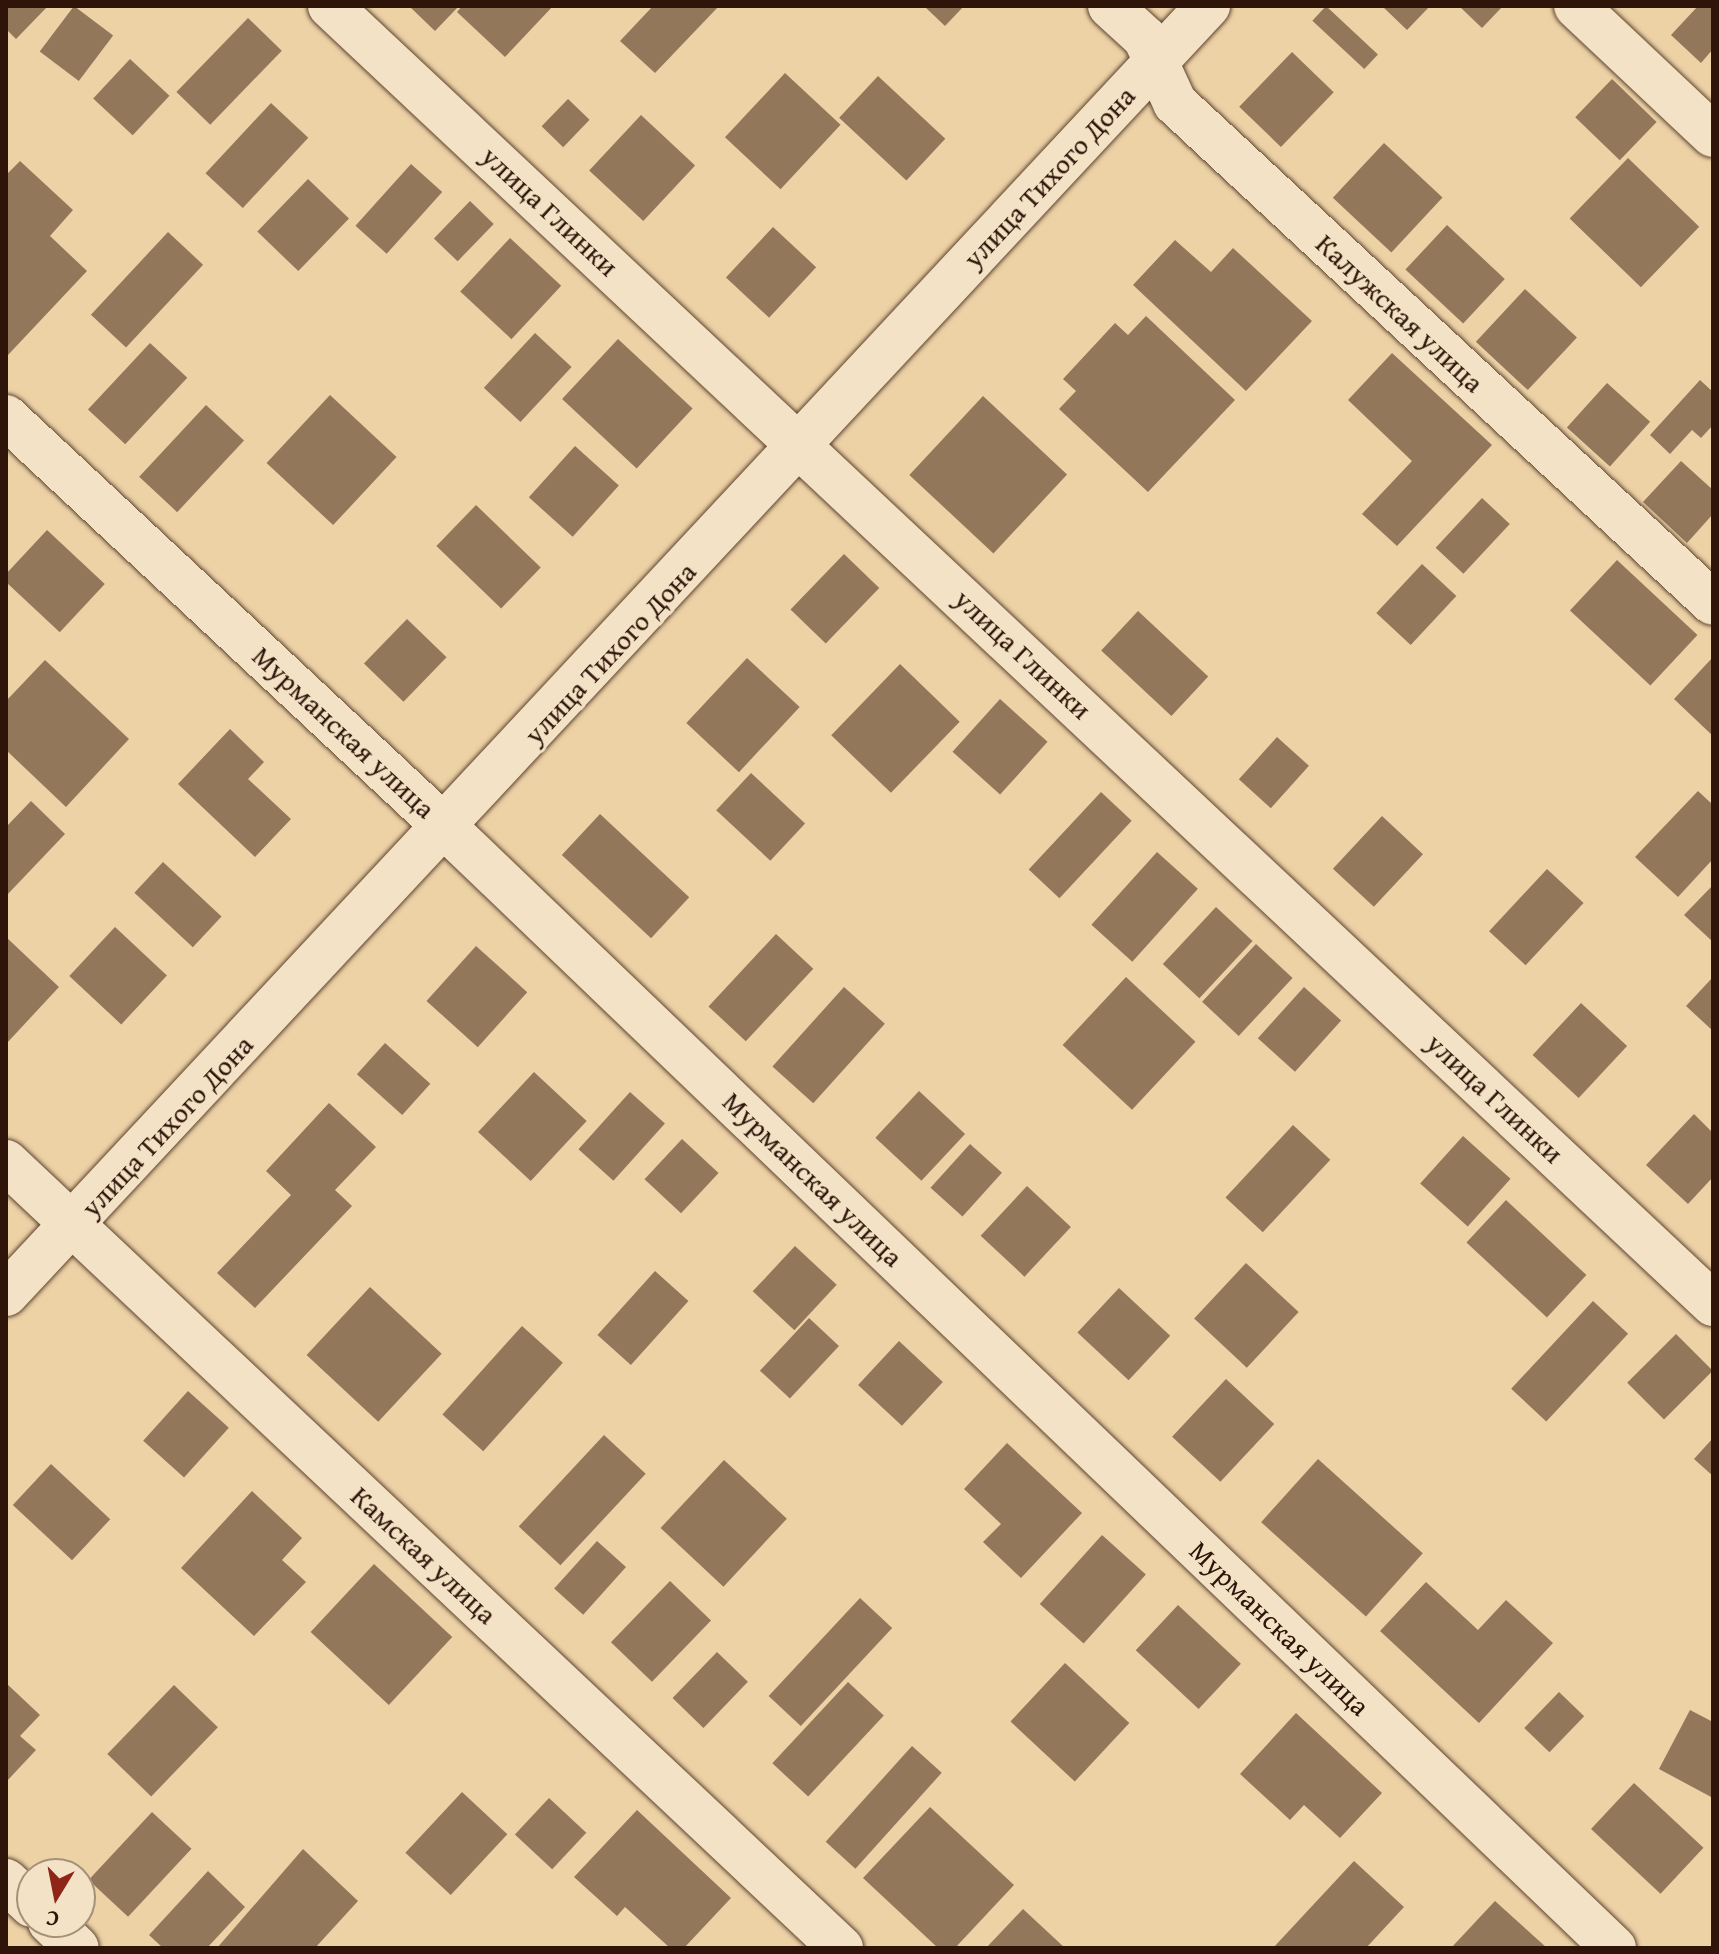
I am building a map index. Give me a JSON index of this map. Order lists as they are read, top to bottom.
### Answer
{
  "streets": {
    "street": [
      "улица Тихого Дона",
      "улица Глинки",
      "Калужская улица",
      "Мурманская улица",
      "Камская улица"
    ]
  },
  "crossings": [
    ["улица Тихого Дона", "улица Глинки"],
    ["улица Тихого Дона", "Калужская улица"],
    ["улица Тихого Дона", "Мурманская улица"],
    ["улица Тихого Дона", "Камская улица"]
  ],
  "north": "bottom"
}
